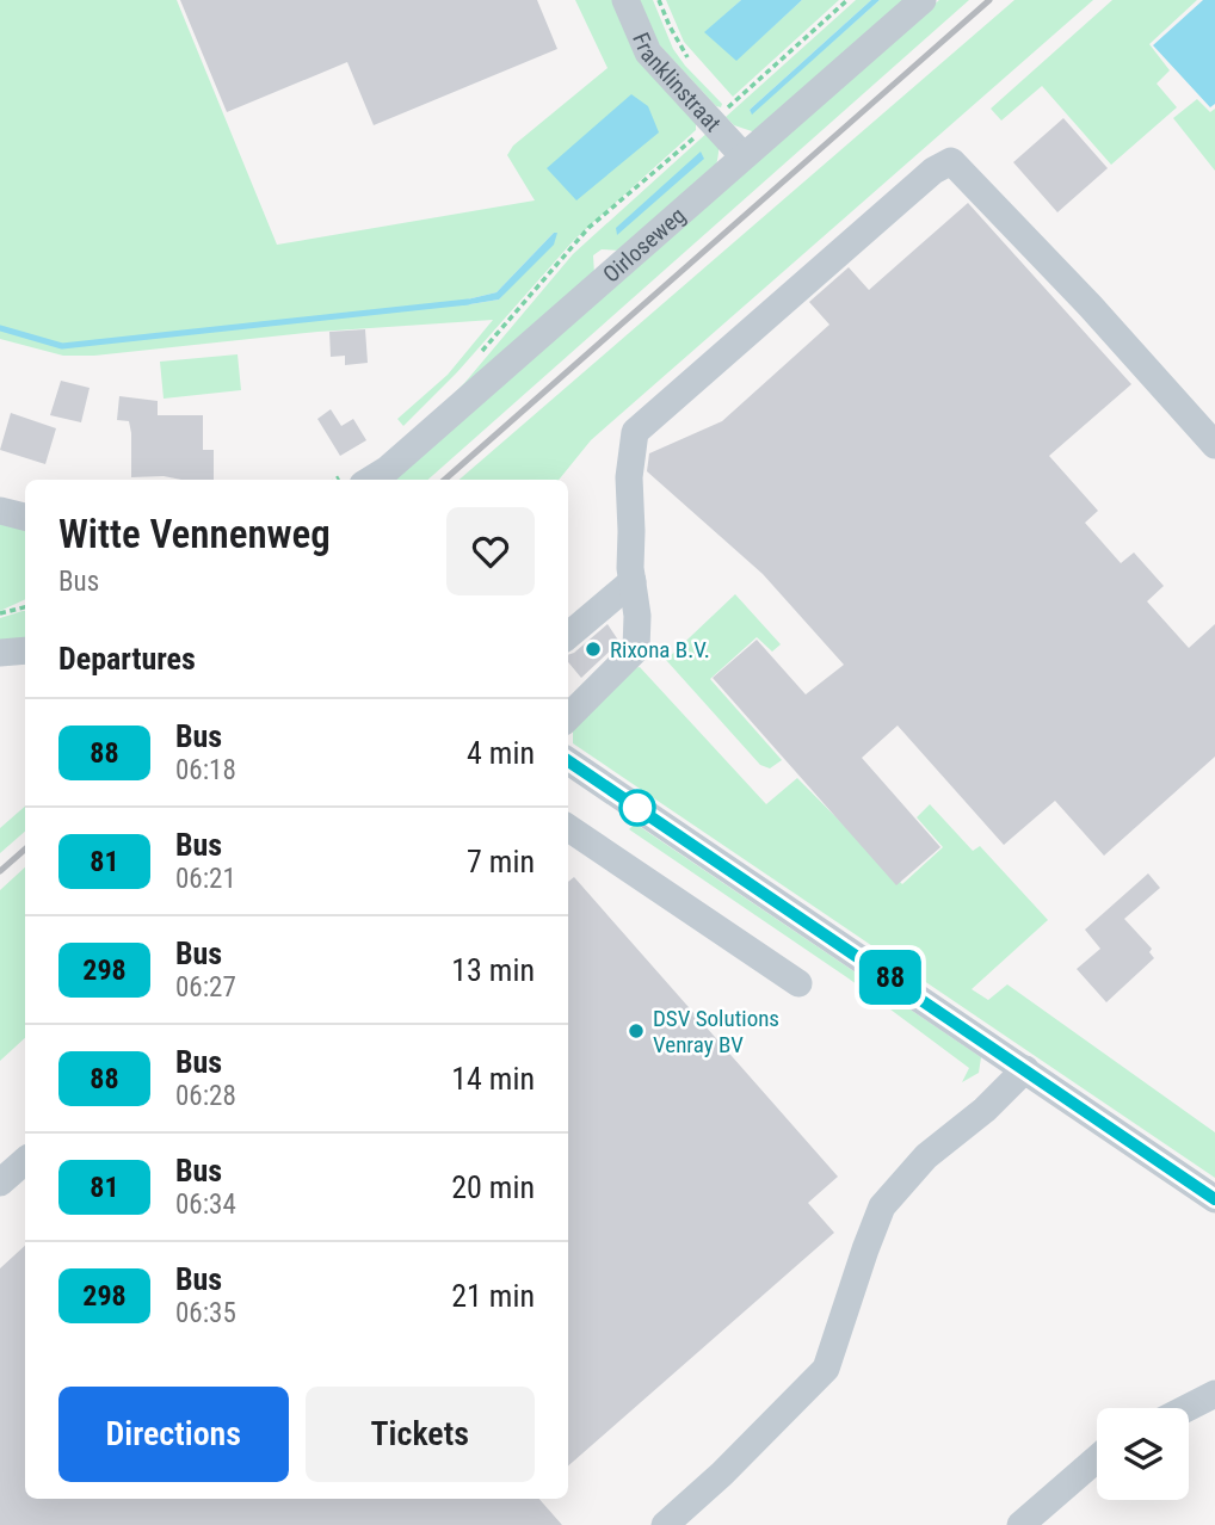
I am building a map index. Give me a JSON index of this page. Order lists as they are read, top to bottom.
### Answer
{
  "streets": {
    "street": ["Franklinstraat", "Oirloseweg"]
  },
  "crossings": [
    ["Franklinstraat", "Oirloseweg"]
  ],
  "places": ["Rixona B.V.", "DSV Solutions Venray BV"],
  "lines": ["bus line 88"],
  "page": {
    "on_map": "88",
    "heading": [
      ["Witte Vennenweg", "Bus"],
      "Departures"
    ],
    "list": [
      {
        "mark": "88",
        "name": "Bus",
        "note": "06:18",
        "value": "4 min"
      },
      {
        "mark": "81",
        "name": "Bus",
        "note": "06:21",
        "value": "7 min"
      },
      {
        "mark": "298",
        "name": "Bus",
        "note": "06:27",
        "value": "13 min"
      },
      {
        "mark": "88",
        "name": "Bus",
        "note": "06:28",
        "value": "14 min"
      },
      {
        "mark": "81",
        "name": "Bus",
        "note": "06:34",
        "value": "20 min"
      },
      {
        "mark": "298",
        "name": "Bus",
        "note": "06:35",
        "value": "21 min"
      }
    ],
    "buttons": ["Directions", "Tickets"]
  }
}
